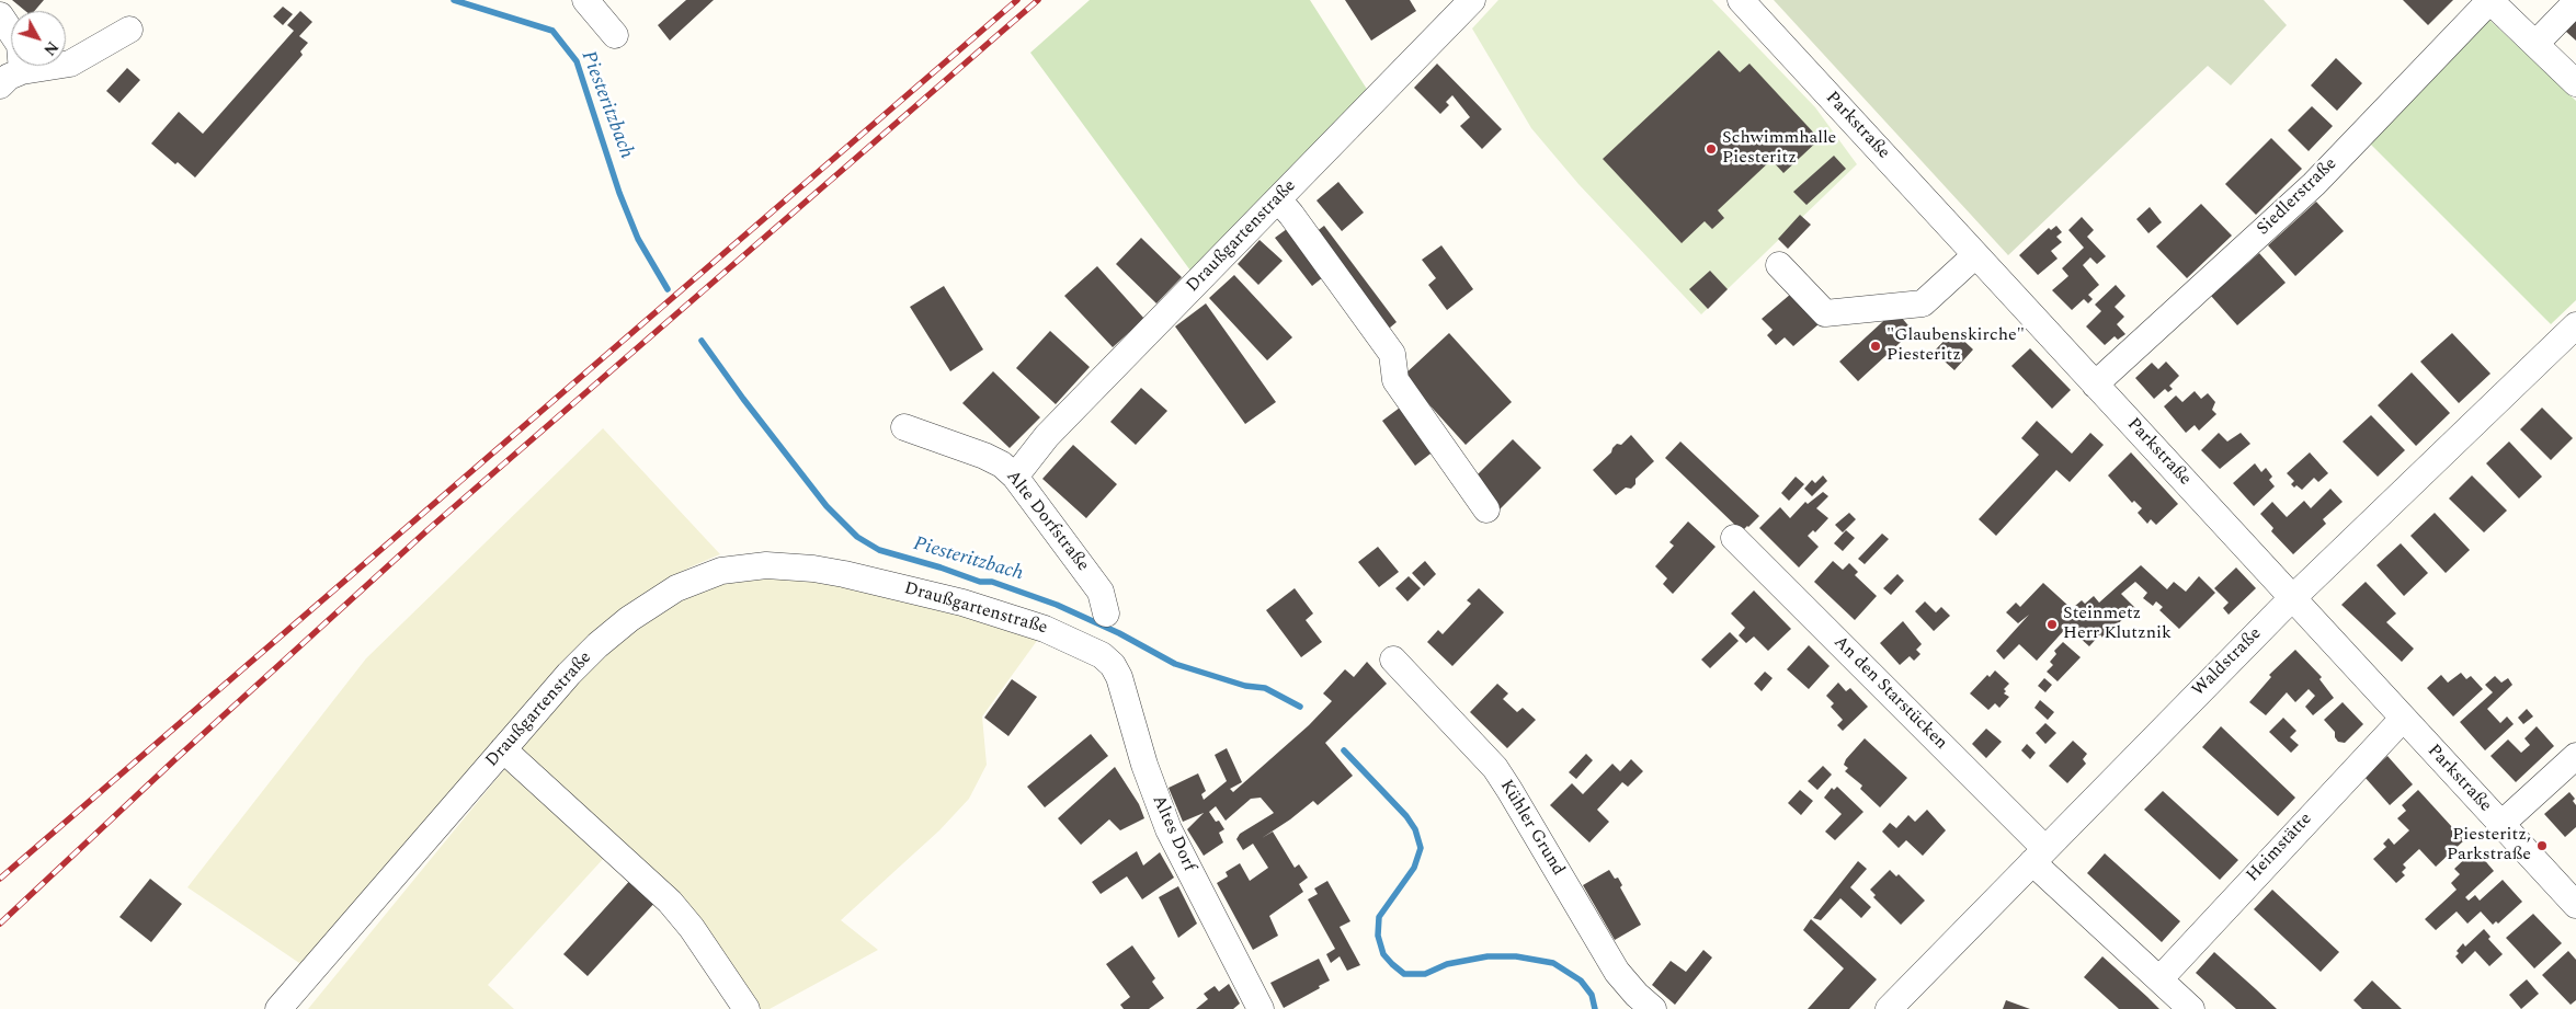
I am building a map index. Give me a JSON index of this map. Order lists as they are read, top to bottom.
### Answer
{
  "streets": {
    "street": [
      "Parkstraße",
      "Siedlerstraße",
      "Draußgartenstraße",
      "Alte Dorfstraße",
      "Waldstraße",
      "An den Starstücken",
      "Kühler Grund",
      "Altes Dorf",
      "Heimstätte"
    ]
  },
  "crossings": [
    ["Parkstraße", "Siedlerstraße"],
    ["Parkstraße", "Waldstraße"],
    ["Parkstraße", "Heimstätte"],
    ["Draußgartenstraße", "Alte Dorfstraße"],
    ["Draußgartenstraße", "Altes Dorf"],
    ["Waldstraße", "An den Starstücken"]
  ],
  "water": ["Piesteritzbach"],
  "places": [
    "Schwimmhalle Piesteritz",
    "\"Glaubenskirche\" Piesteritz",
    "Steinmetz Herr Klutznik",
    "Piesteritz, Parkstraße"
  ],
  "north": "bottom right"
}
